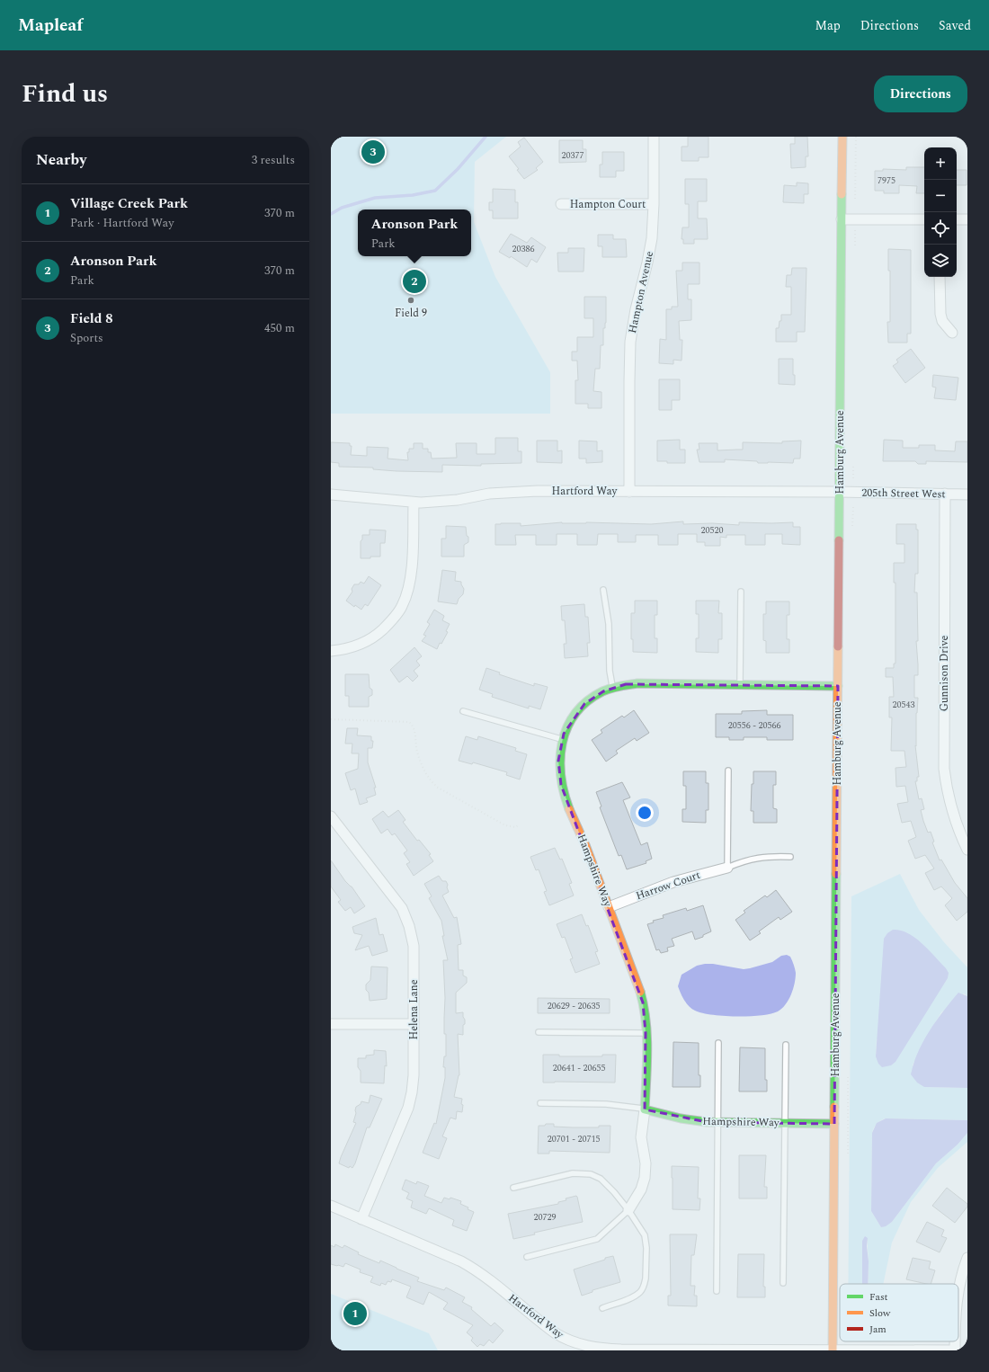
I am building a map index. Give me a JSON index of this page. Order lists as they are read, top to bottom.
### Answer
{
  "streets": {
    "street": [
      "Hampton Court",
      "Hampton Avenue",
      "Hamburg Avenue",
      "Hartford Way",
      "205th Street West",
      "Gunnison Drive",
      "Hampshire Way",
      "Harrow Court",
      "Helena Lane"
    ]
  },
  "crossings": [
    ["Hampton Court", "Hampton Avenue"],
    ["Hampton Avenue", "Hartford Way"],
    ["Hamburg Avenue", "Hartford Way"],
    ["Hamburg Avenue", "205th Street West"],
    ["Hamburg Avenue", "Hampshire Way"],
    ["Hartford Way", "205th Street West"],
    ["Hartford Way", "Helena Lane"],
    ["205th Street West", "Gunnison Drive"],
    ["Hampshire Way", "Harrow Court"]
  ],
  "places": ["Field 9"],
  "house_numbers": [
    "20377",
    "7975",
    "20386",
    "20520",
    "20543",
    "20556 - 20566",
    "20629 - 20635",
    "20641 - 20655",
    "20701 - 20715",
    "20729"
  ],
  "legend": ["Fast", "Slow", "Jam"],
  "page": {
    "header": "Mapleaf",
    "nav": ["Map", "Directions", "Saved"],
    "title": "Find us",
    "buttons": "Directions",
    "heading": ["Nearby", "3 results"],
    "pins": ["3", "2", "1"],
    "map_buttons": ["+", "−"],
    "list": [
      {
        "mark": "1",
        "name": "Village Creek Park",
        "note": "Park · Hartford Way",
        "value": "370 m"
      },
      {
        "mark": "2",
        "name": "Aronson Park",
        "note": "Park",
        "value": "370 m"
      },
      {
        "mark": "3",
        "name": "Field 8",
        "note": "Sports",
        "value": "450 m"
      }
    ],
    "popup": ["Aronson Park", "Park"]
  }
}
